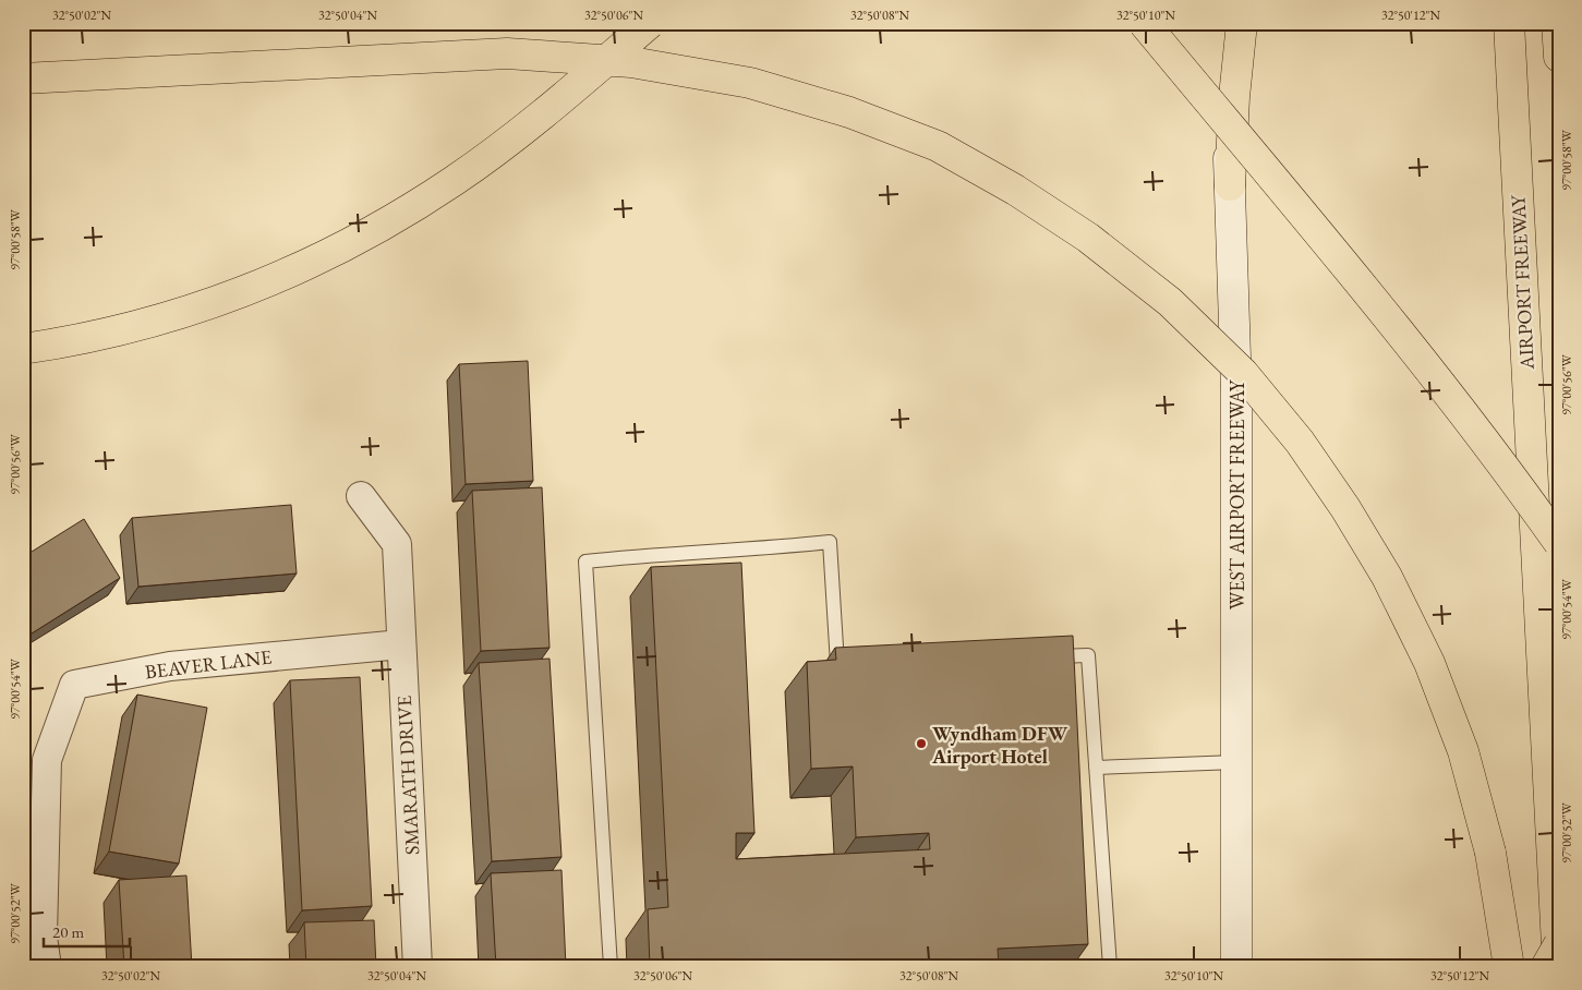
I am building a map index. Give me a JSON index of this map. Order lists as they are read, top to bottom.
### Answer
{
  "streets": {
    "highway": ["AIRPORT FREEWAY"],
    "main road": ["WEST AIRPORT FREEWAY"],
    "street": ["BEAVER LANE", "SMARATH DRIVE"]
  },
  "crossings": [
    ["BEAVER LANE", "SMARATH DRIVE"]
  ],
  "places": ["Wyndham DFW Airport Hotel"],
  "scale_bar": "20 m",
  "coordinates": [
    "32°50'02\"N",
    "32°50'04\"N",
    "32°50'06\"N",
    "32°50'08\"N",
    "32°50'10\"N",
    "32°50'12\"N",
    "97°00'58\"W",
    "97°00'56\"W",
    "97°00'54\"W",
    "97°00'52\"W"
  ]
}
